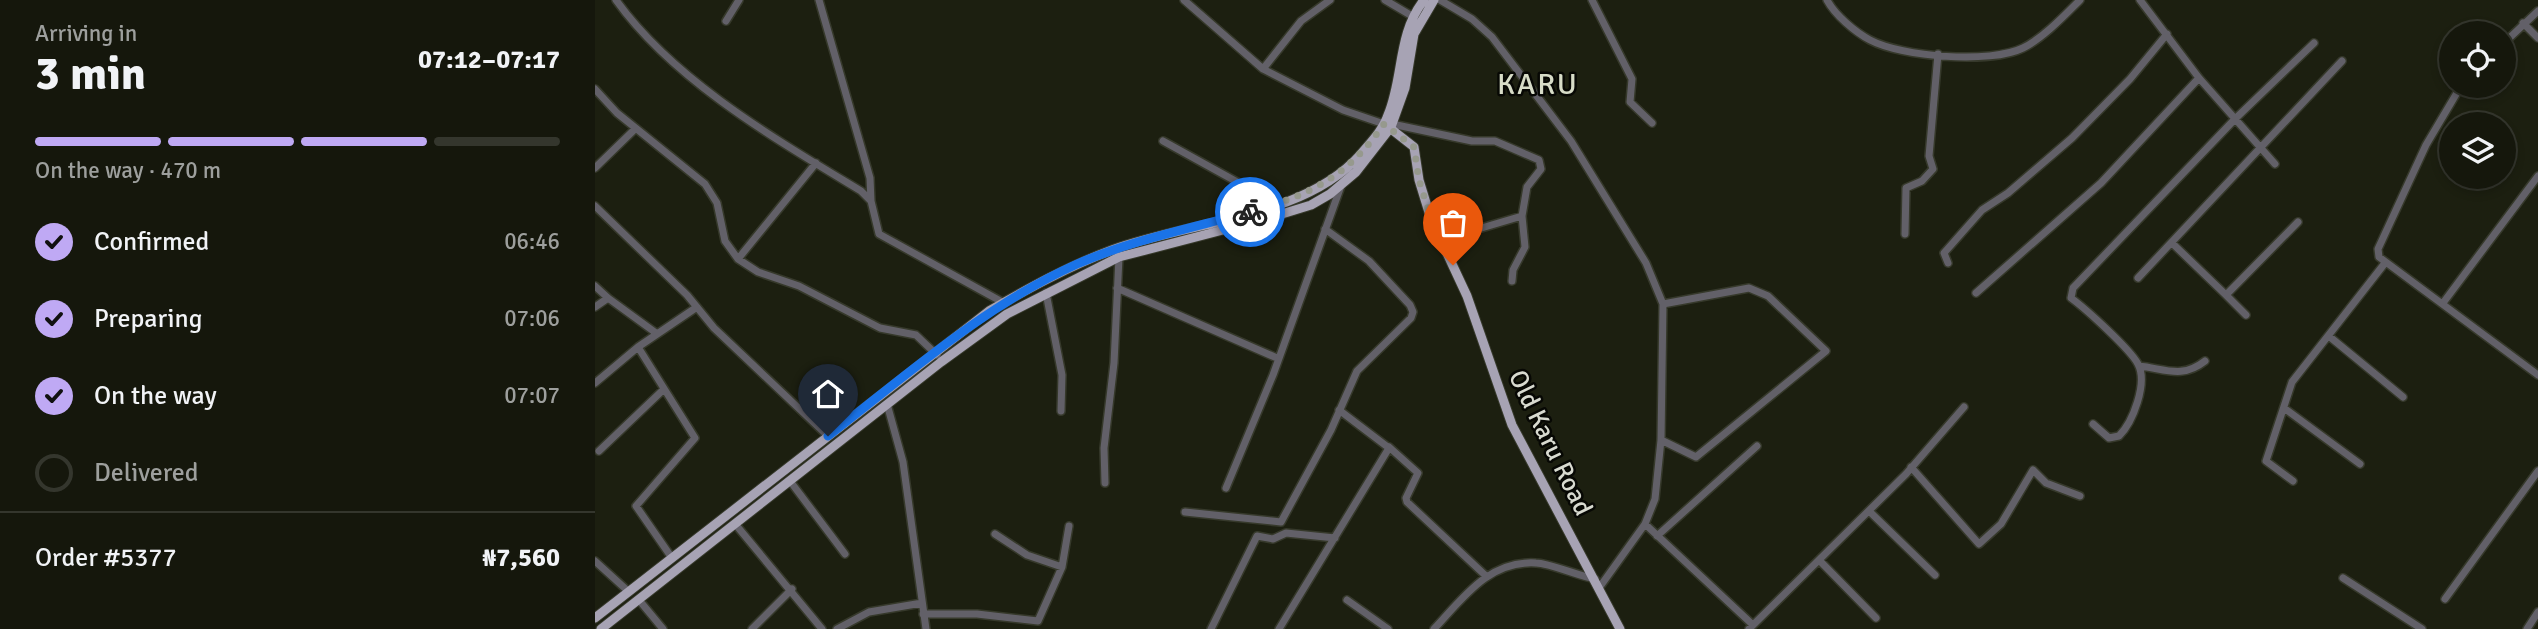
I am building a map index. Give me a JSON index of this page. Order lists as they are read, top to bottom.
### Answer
{
  "streets": {
    "main road": ["Old Karu Road"]
  },
  "districts": ["KARU"],
  "page": {
    "heading": ["3 min", "Arriving in", "07:12–07:17"],
    "panel": ["Order #5377", "₦7,560"],
    "bar": "On the way · 470 m",
    "list": [
      ["Confirmed", "06:46"],
      ["Preparing", "07:06"],
      ["On the way", "07:07"],
      "Delivered"
    ]
  }
}
